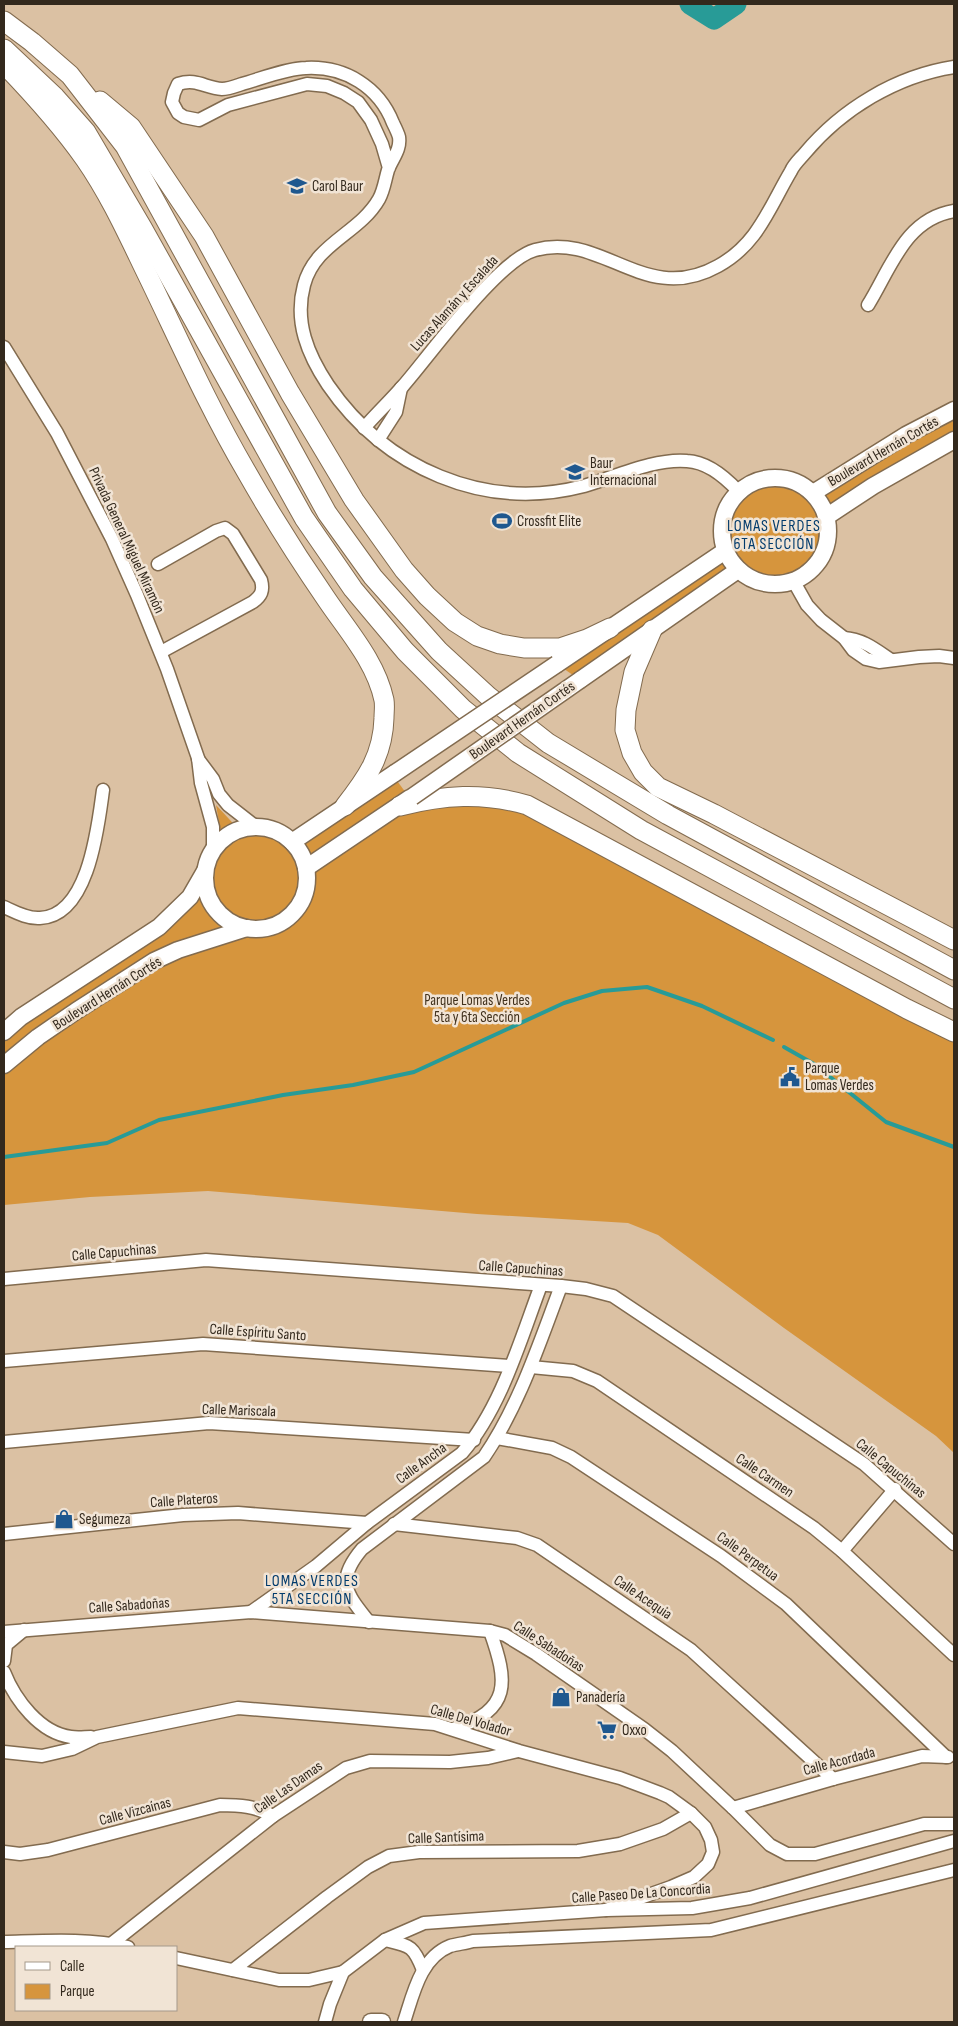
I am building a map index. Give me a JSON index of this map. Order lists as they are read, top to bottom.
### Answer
{
  "streets": {
    "main road": ["Boulevard Hernán Cortés"],
    "street": [
      "Lucas Alamán y Escalada",
      "Privada General Miguel Miramón",
      "Calle Capuchinas",
      "Calle Espíritu Santo",
      "Calle Mariscala",
      "Calle Ancha",
      "Calle Carmen",
      "Calle Plateros",
      "Calle Perpetua",
      "Calle Acequia",
      "Calle Sabadoñas",
      "Calle Del Volador",
      "Calle Acordada",
      "Calle Las Damas",
      "Calle Vizcaínas",
      "Calle Santísima",
      "Calle Paseo De La Concordia"
    ]
  },
  "crossings": [
    ["Boulevard Hernán Cortés", "Privada General Miguel Miramón"],
    ["Calle Capuchinas", "Calle Ancha"],
    ["Calle Espíritu Santo", "Calle Ancha"],
    ["Calle Mariscala", "Calle Ancha"],
    ["Calle Ancha", "Calle Plateros"],
    ["Calle Ancha", "Calle Sabadoñas"],
    ["Calle Perpetua", "Calle Acordada"],
    ["Calle Acequia", "Calle Acordada"],
    ["Calle Sabadoñas", "Calle Acordada"],
    ["Calle Del Volador", "Calle Las Damas"],
    ["Calle Del Volador", "Calle Santísima"],
    ["Calle Del Volador", "Calle Paseo De La Concordia"],
    ["Calle Las Damas", "Calle Vizcaínas"]
  ],
  "districts": ["LOMAS VERDES 6TA SECCIÓN", "LOMAS VERDES 5TA SECCIÓN"],
  "parks": ["Parque Lomas Verdes 5ta y 6ta Sección"],
  "places": {
    "school or university": ["Carol Baur", "Baur Internacional"],
    "sports": ["Crossfit Elite"],
    "public building": ["Parque Lomas Verdes"],
    "shop": ["Segumeza", "Panadería"],
    "supermarket": ["Oxxo"]
  },
  "legend": ["Calle", "Parque"]
}
